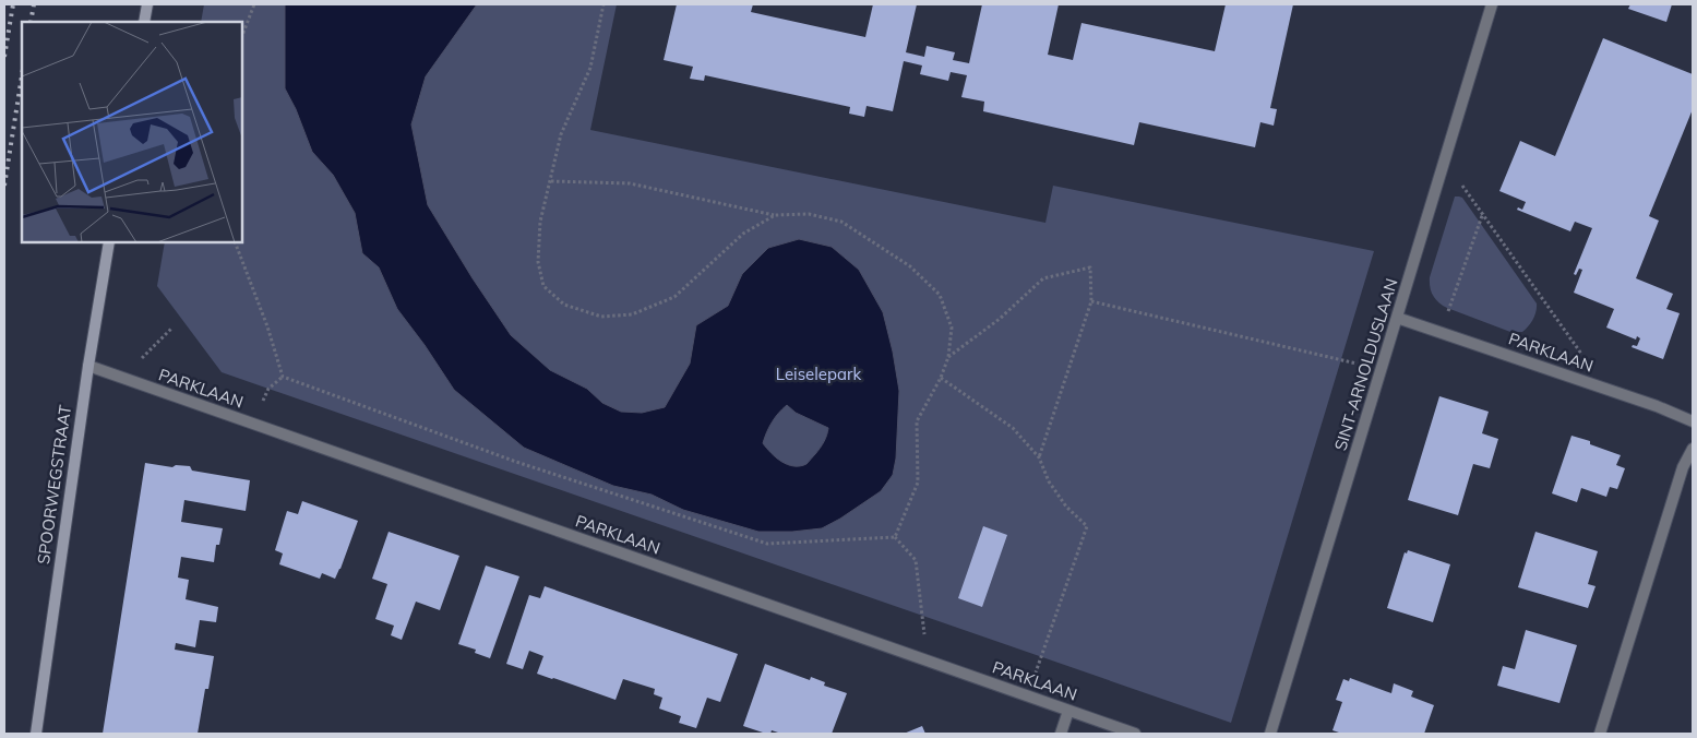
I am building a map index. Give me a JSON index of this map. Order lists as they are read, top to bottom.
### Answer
{
  "streets": {
    "street": ["PARKLAAN", "SINT-ARNOLDUSLAAN", "SPOORWEGSTRAAT"]
  },
  "crossings": [
    ["PARKLAAN", "SINT-ARNOLDUSLAAN"],
    ["PARKLAAN", "SPOORWEGSTRAAT"]
  ],
  "parks": ["Leiselepark"]
}
